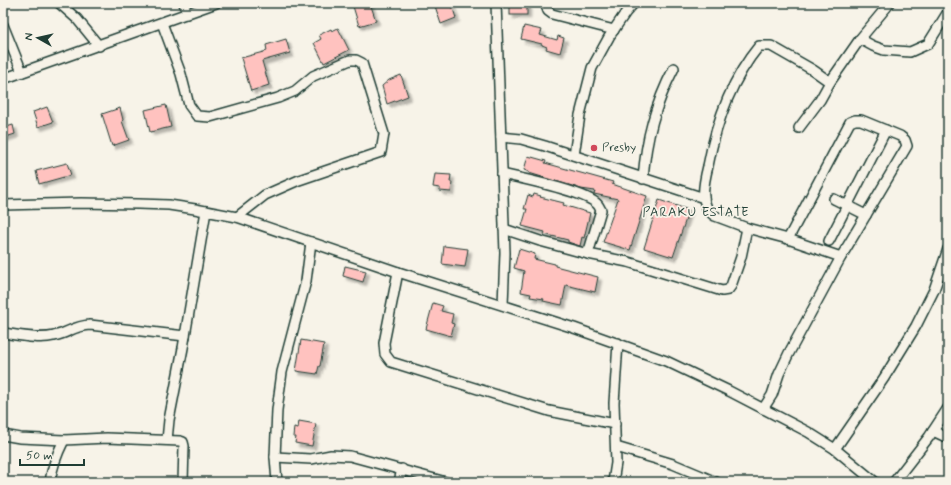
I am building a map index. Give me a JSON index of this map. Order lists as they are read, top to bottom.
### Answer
{
  "districts": ["PARAKU ESTATE"],
  "places": ["Presby"],
  "scale_bar": "50 m",
  "north": "left"
}
